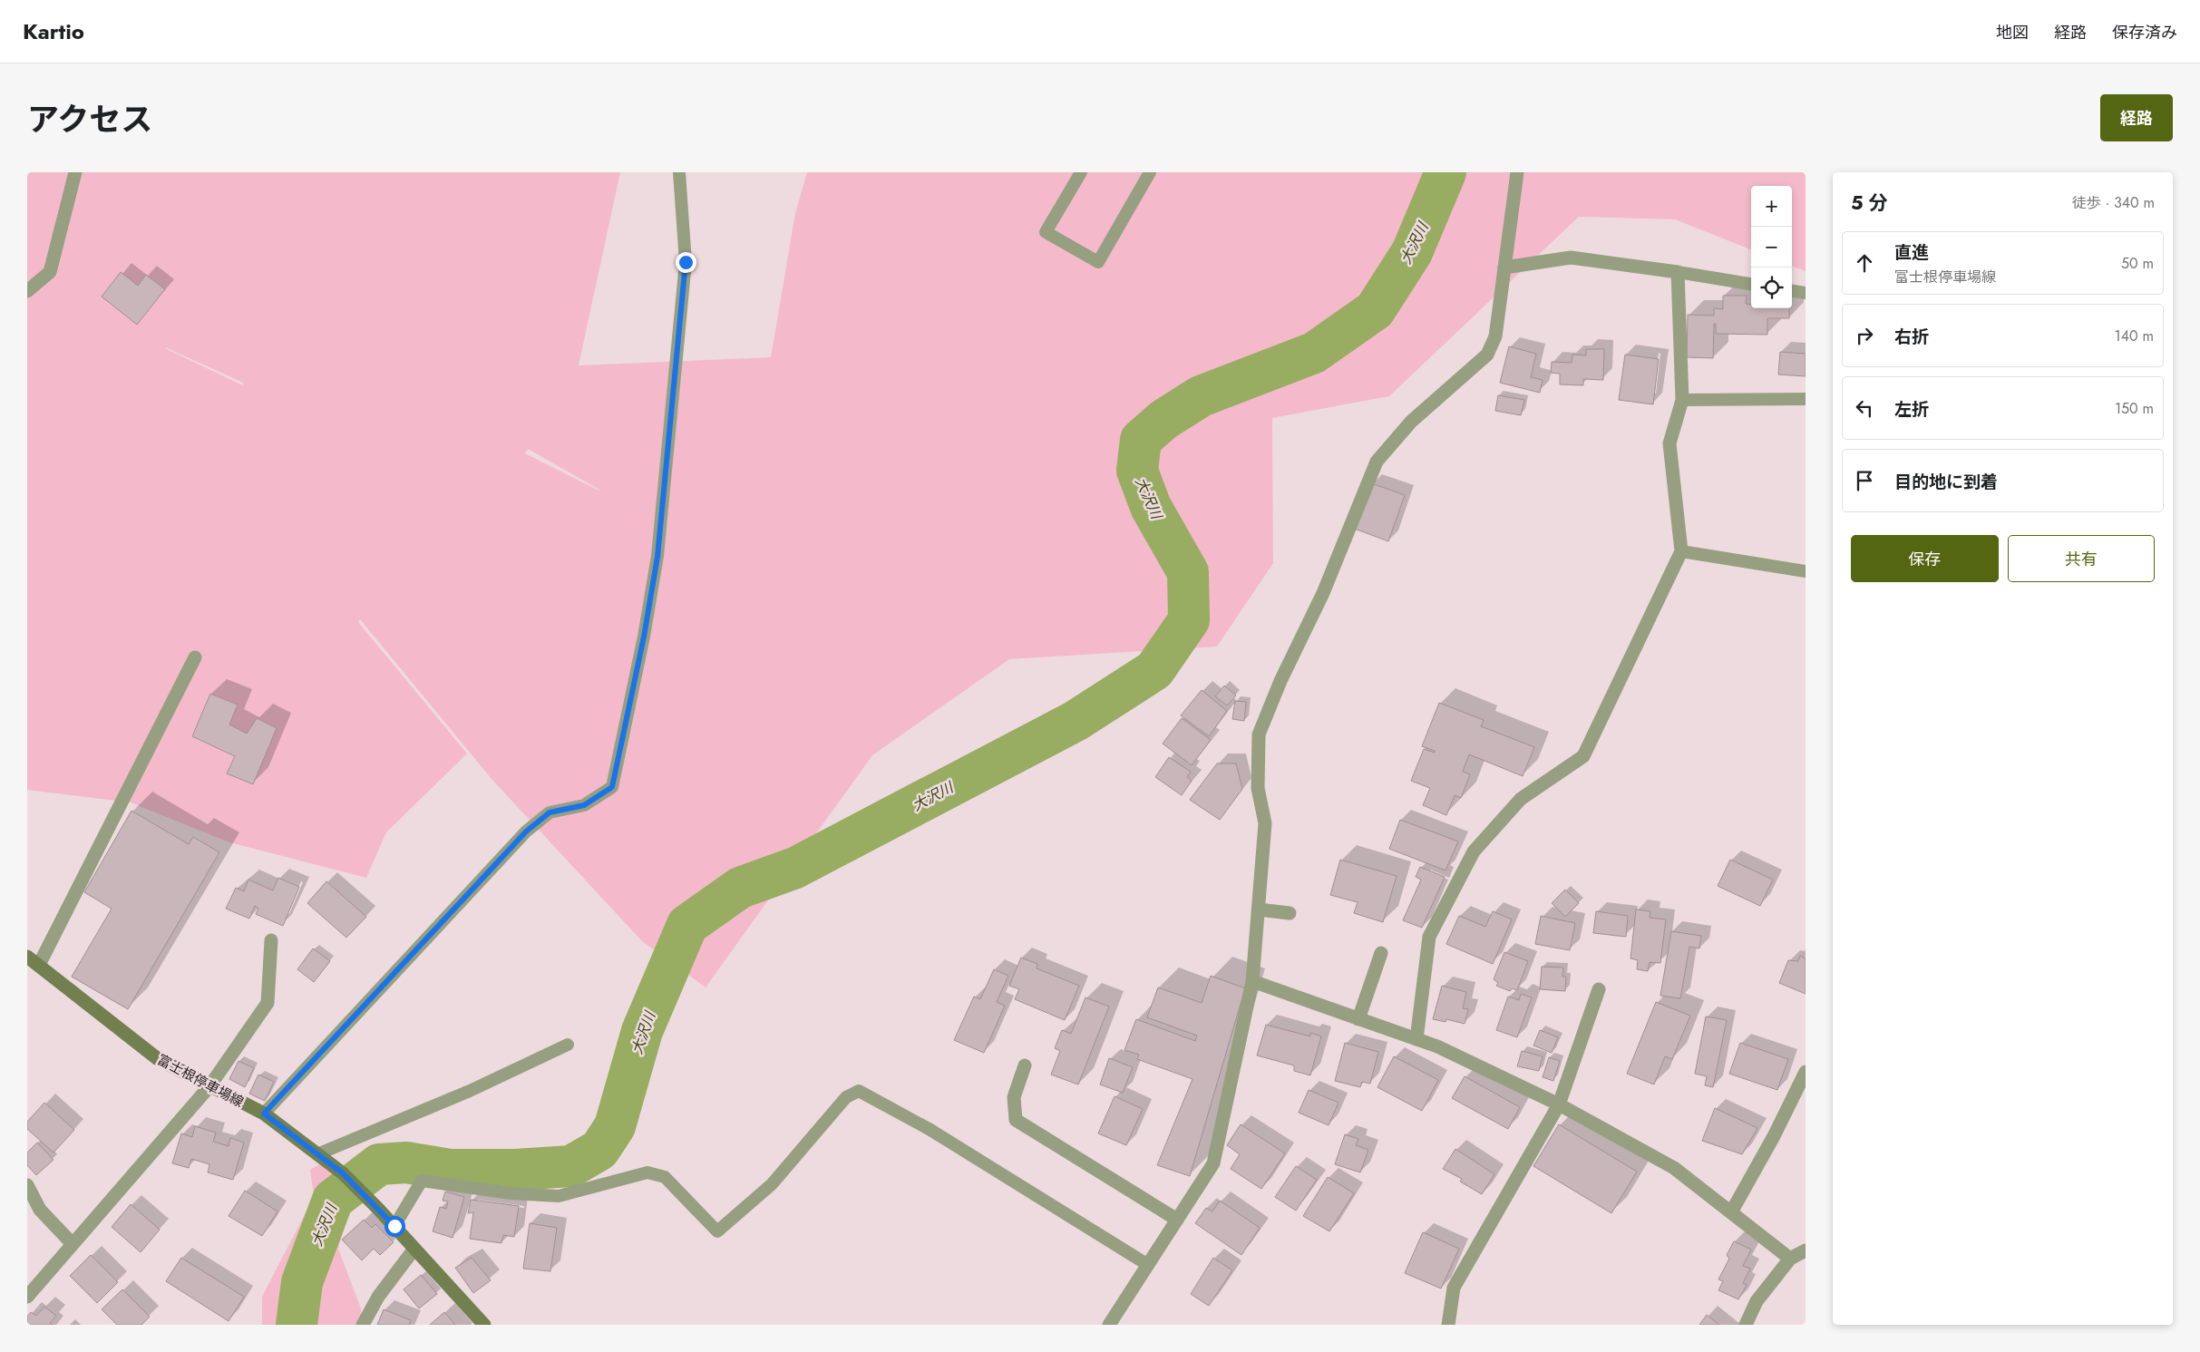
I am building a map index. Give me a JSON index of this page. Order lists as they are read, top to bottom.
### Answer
{
  "streets": {
    "main road": ["富士根停車場線"]
  },
  "water": ["大沢川"],
  "page": {
    "header": "Kartio",
    "nav": ["地図", "経路", "保存済み"],
    "title": "アクセス",
    "buttons": [
      "経路",
      ["保存", "共有"]
    ],
    "heading": ["5 分", "徒歩 · 340 m"],
    "map_buttons": ["+", "−"],
    "list": [
      ["直進", "富士根停車場線", "50 m"],
      ["右折", "140 m"],
      ["左折", "150 m"],
      "目的地に到着"
    ]
  }
}
